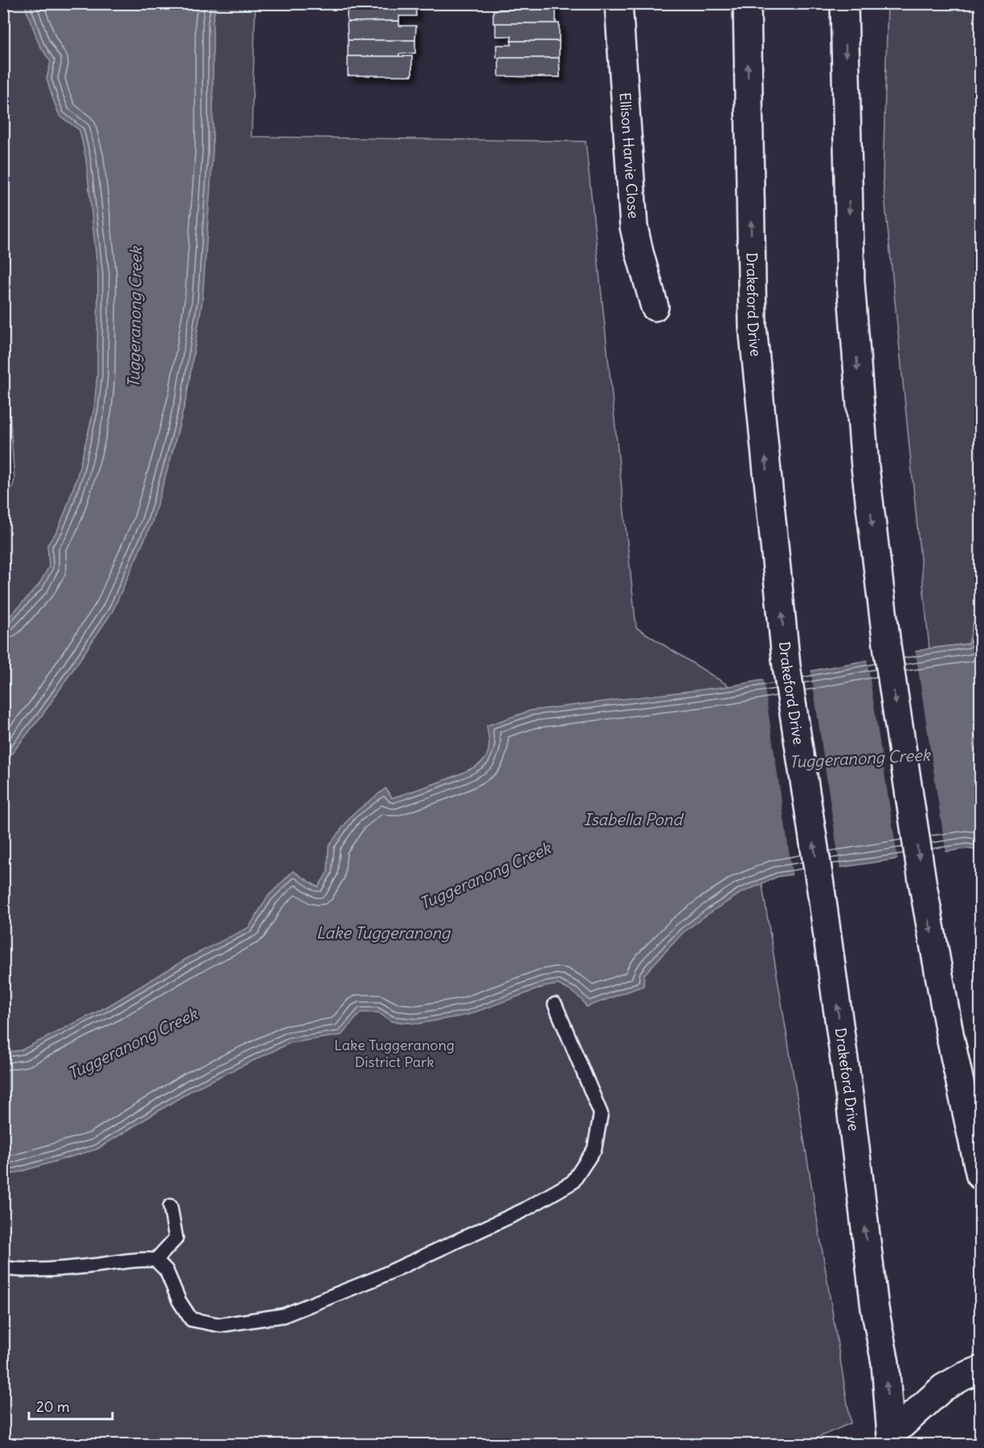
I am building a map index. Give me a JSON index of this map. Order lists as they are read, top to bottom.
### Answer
{
  "streets": {
    "main road": ["Ellison Harvie Close", "Drakeford Drive"]
  },
  "water": ["Tuggeranong Creek", "Isabella Pond", "Lake Tuggeranong"],
  "parks": ["Lake Tuggeranong District Park"],
  "scale_bar": "20 m"
}
